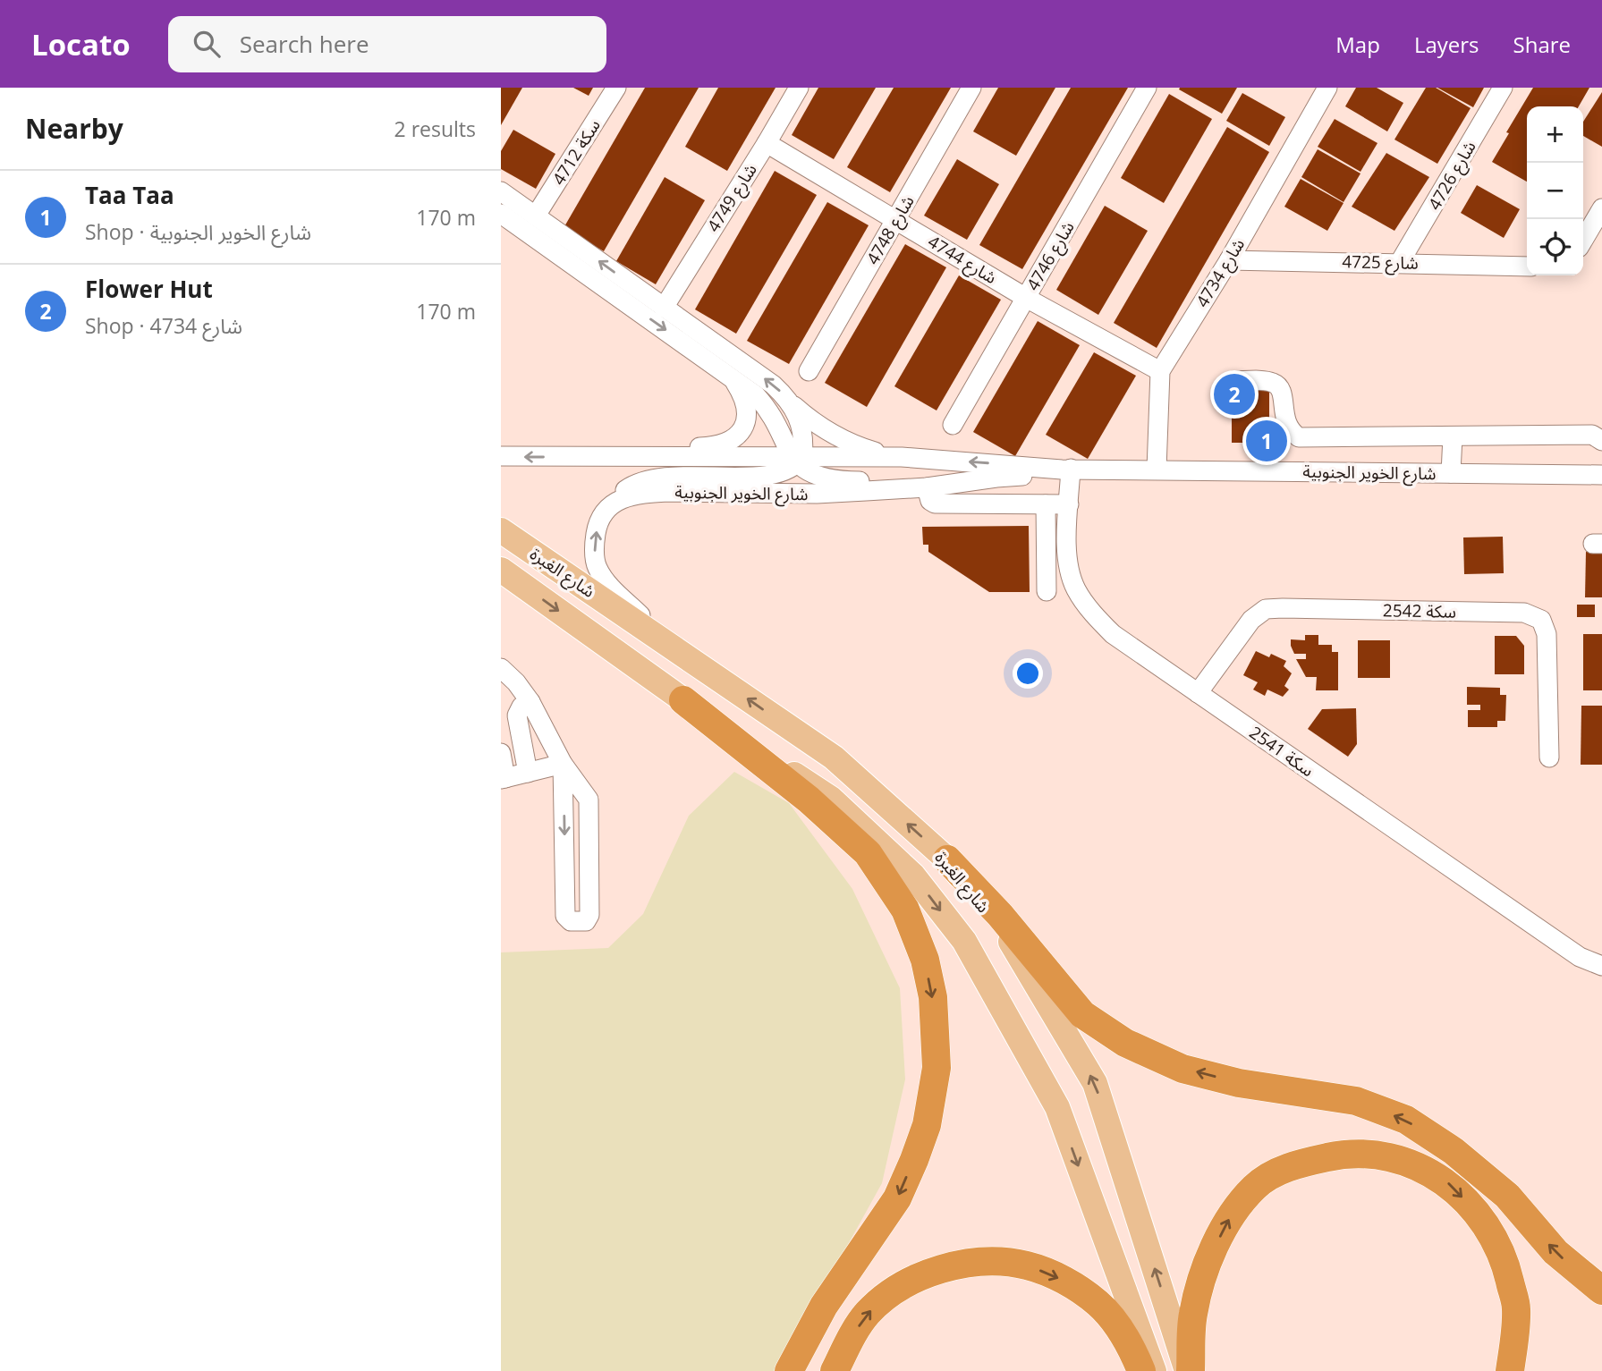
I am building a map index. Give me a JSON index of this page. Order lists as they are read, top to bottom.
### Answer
{
  "streets": {
    "main road": ["شارع الغبرة"],
    "street": [
      "سكة 4712",
      "4726 شارع",
      "4749 شارع",
      "4748 شارع",
      "4746 شارع",
      "4744 شارع",
      "4725 شارع",
      "4734 شارع",
      "شارع الخوير الجنوبية",
      "سكة 2542",
      "سكة 2541"
    ]
  },
  "crossings": [
    ["4726 شارع", "4725 شارع"],
    ["4749 شارع", "4744 شارع"],
    ["4748 شارع", "4744 شارع"],
    ["4746 شارع", "4744 شارع"],
    ["4744 شارع", "4734 شارع"],
    ["4725 شارع", "4734 شارع"],
    ["4734 شارع", "شارع الخوير الجنوبية"],
    ["شارع الخوير الجنوبية", "سكة 2541"],
    ["سكة 2542", "سكة 2541"]
  ],
  "page": {
    "header": "Locato",
    "search": "Search here",
    "nav": ["Map", "Layers", "Share"],
    "heading": ["Nearby", "2 results"],
    "map_buttons": ["+", "−"],
    "list": [
      {
        "mark": "1",
        "name": "Taa Taa",
        "note": "Shop · شارع الخوير الجنوبية",
        "value": "170 m"
      },
      {
        "mark": "2",
        "name": "Flower Hut",
        "note": "Shop · 4734 شارع",
        "value": "170 m"
      }
    ],
    "pins": ["2", "1"]
  }
}
